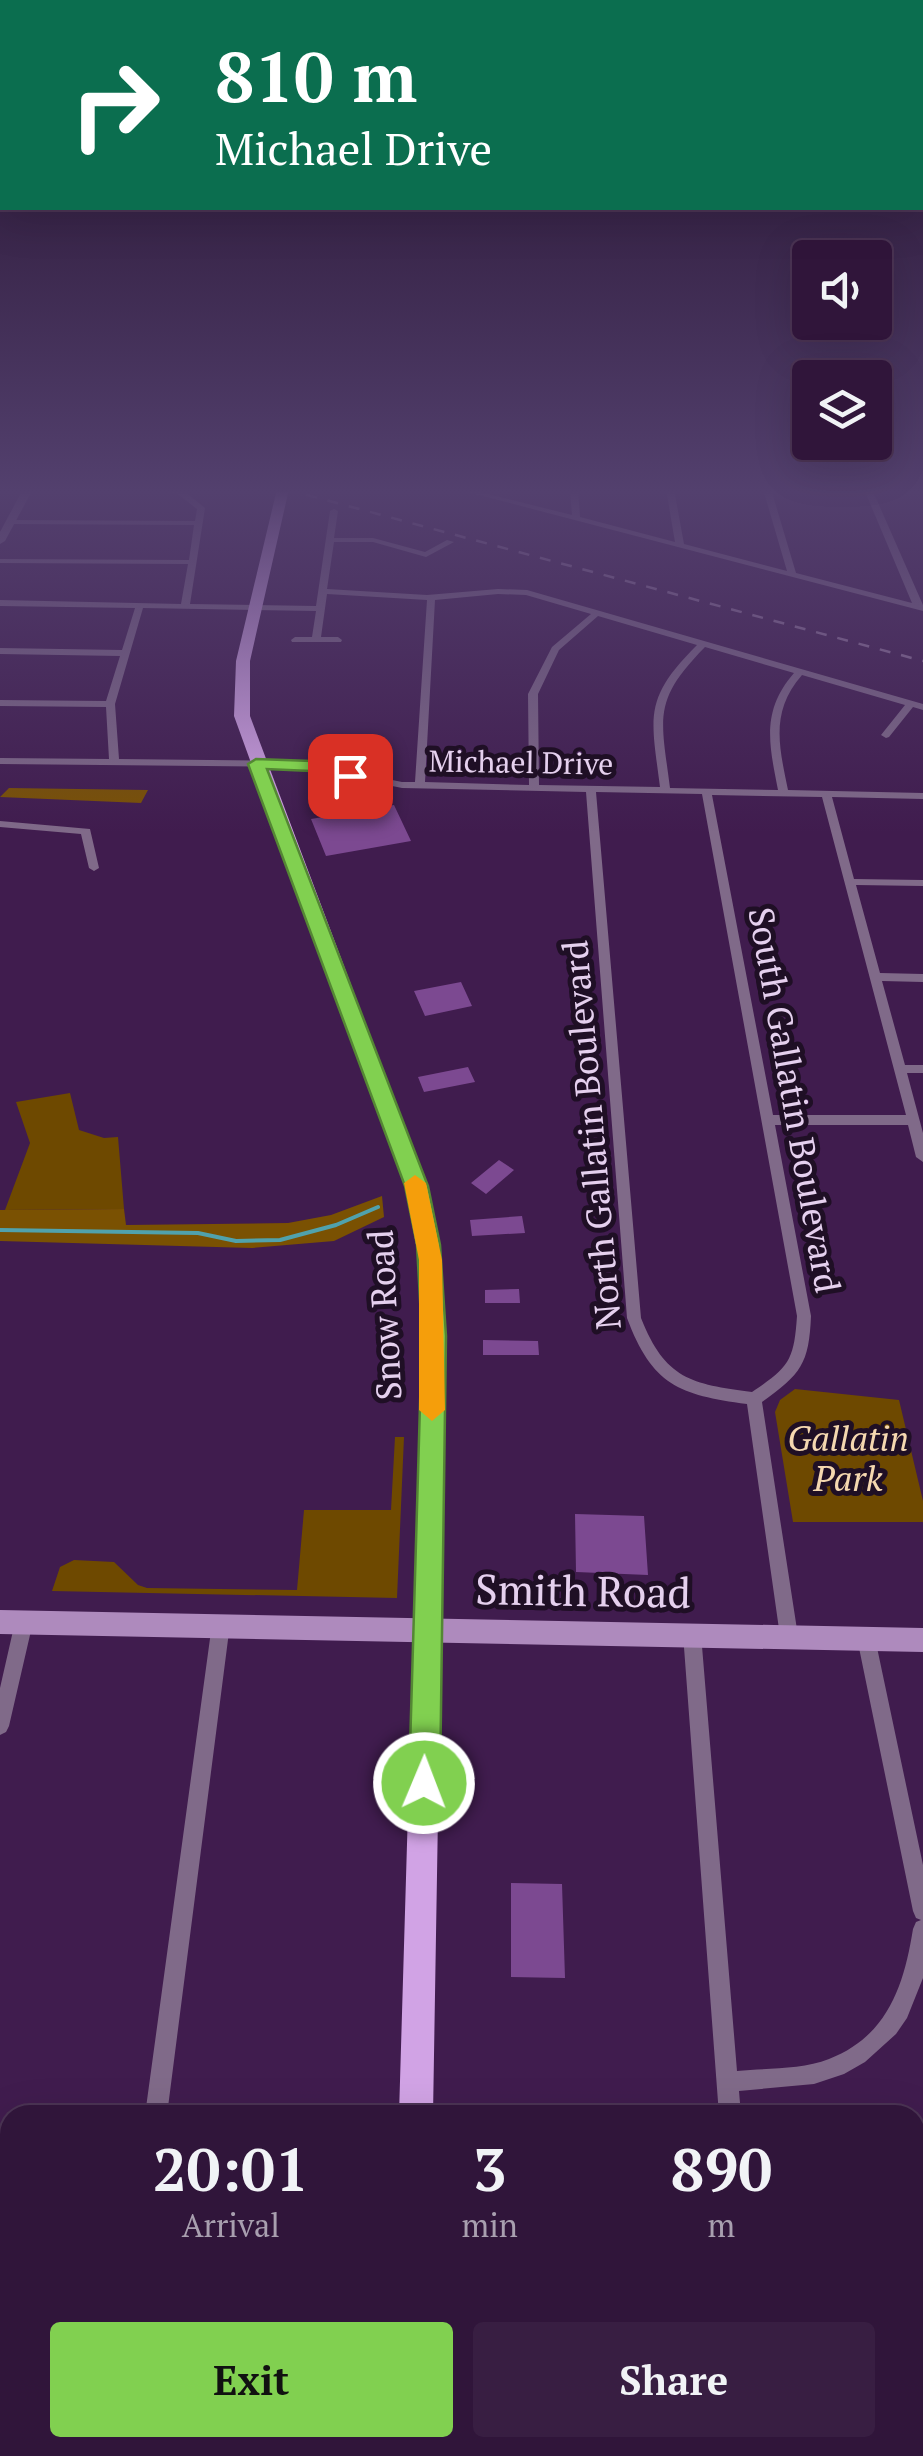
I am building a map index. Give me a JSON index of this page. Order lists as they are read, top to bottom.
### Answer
{
  "streets": {
    "main road": ["Snow Road", "Smith Road"],
    "street": ["Michael Drive", "South Gallatin Boulevard", "North Gallatin Boulevard"]
  },
  "crossings": [
    ["Michael Drive", "South Gallatin Boulevard"],
    ["Michael Drive", "North Gallatin Boulevard"],
    ["Michael Drive", "Snow Road"],
    ["South Gallatin Boulevard", "North Gallatin Boulevard"],
    ["Snow Road", "Smith Road"]
  ],
  "parks": ["Gallatin Park"],
  "page": {
    "turn": ["810 m", "Michael Drive"],
    "eta": [
      "20:01",
      "Arrival",
      "3",
      "min",
      "890",
      "m"
    ],
    "buttons": ["Exit", "Share"]
  }
}
